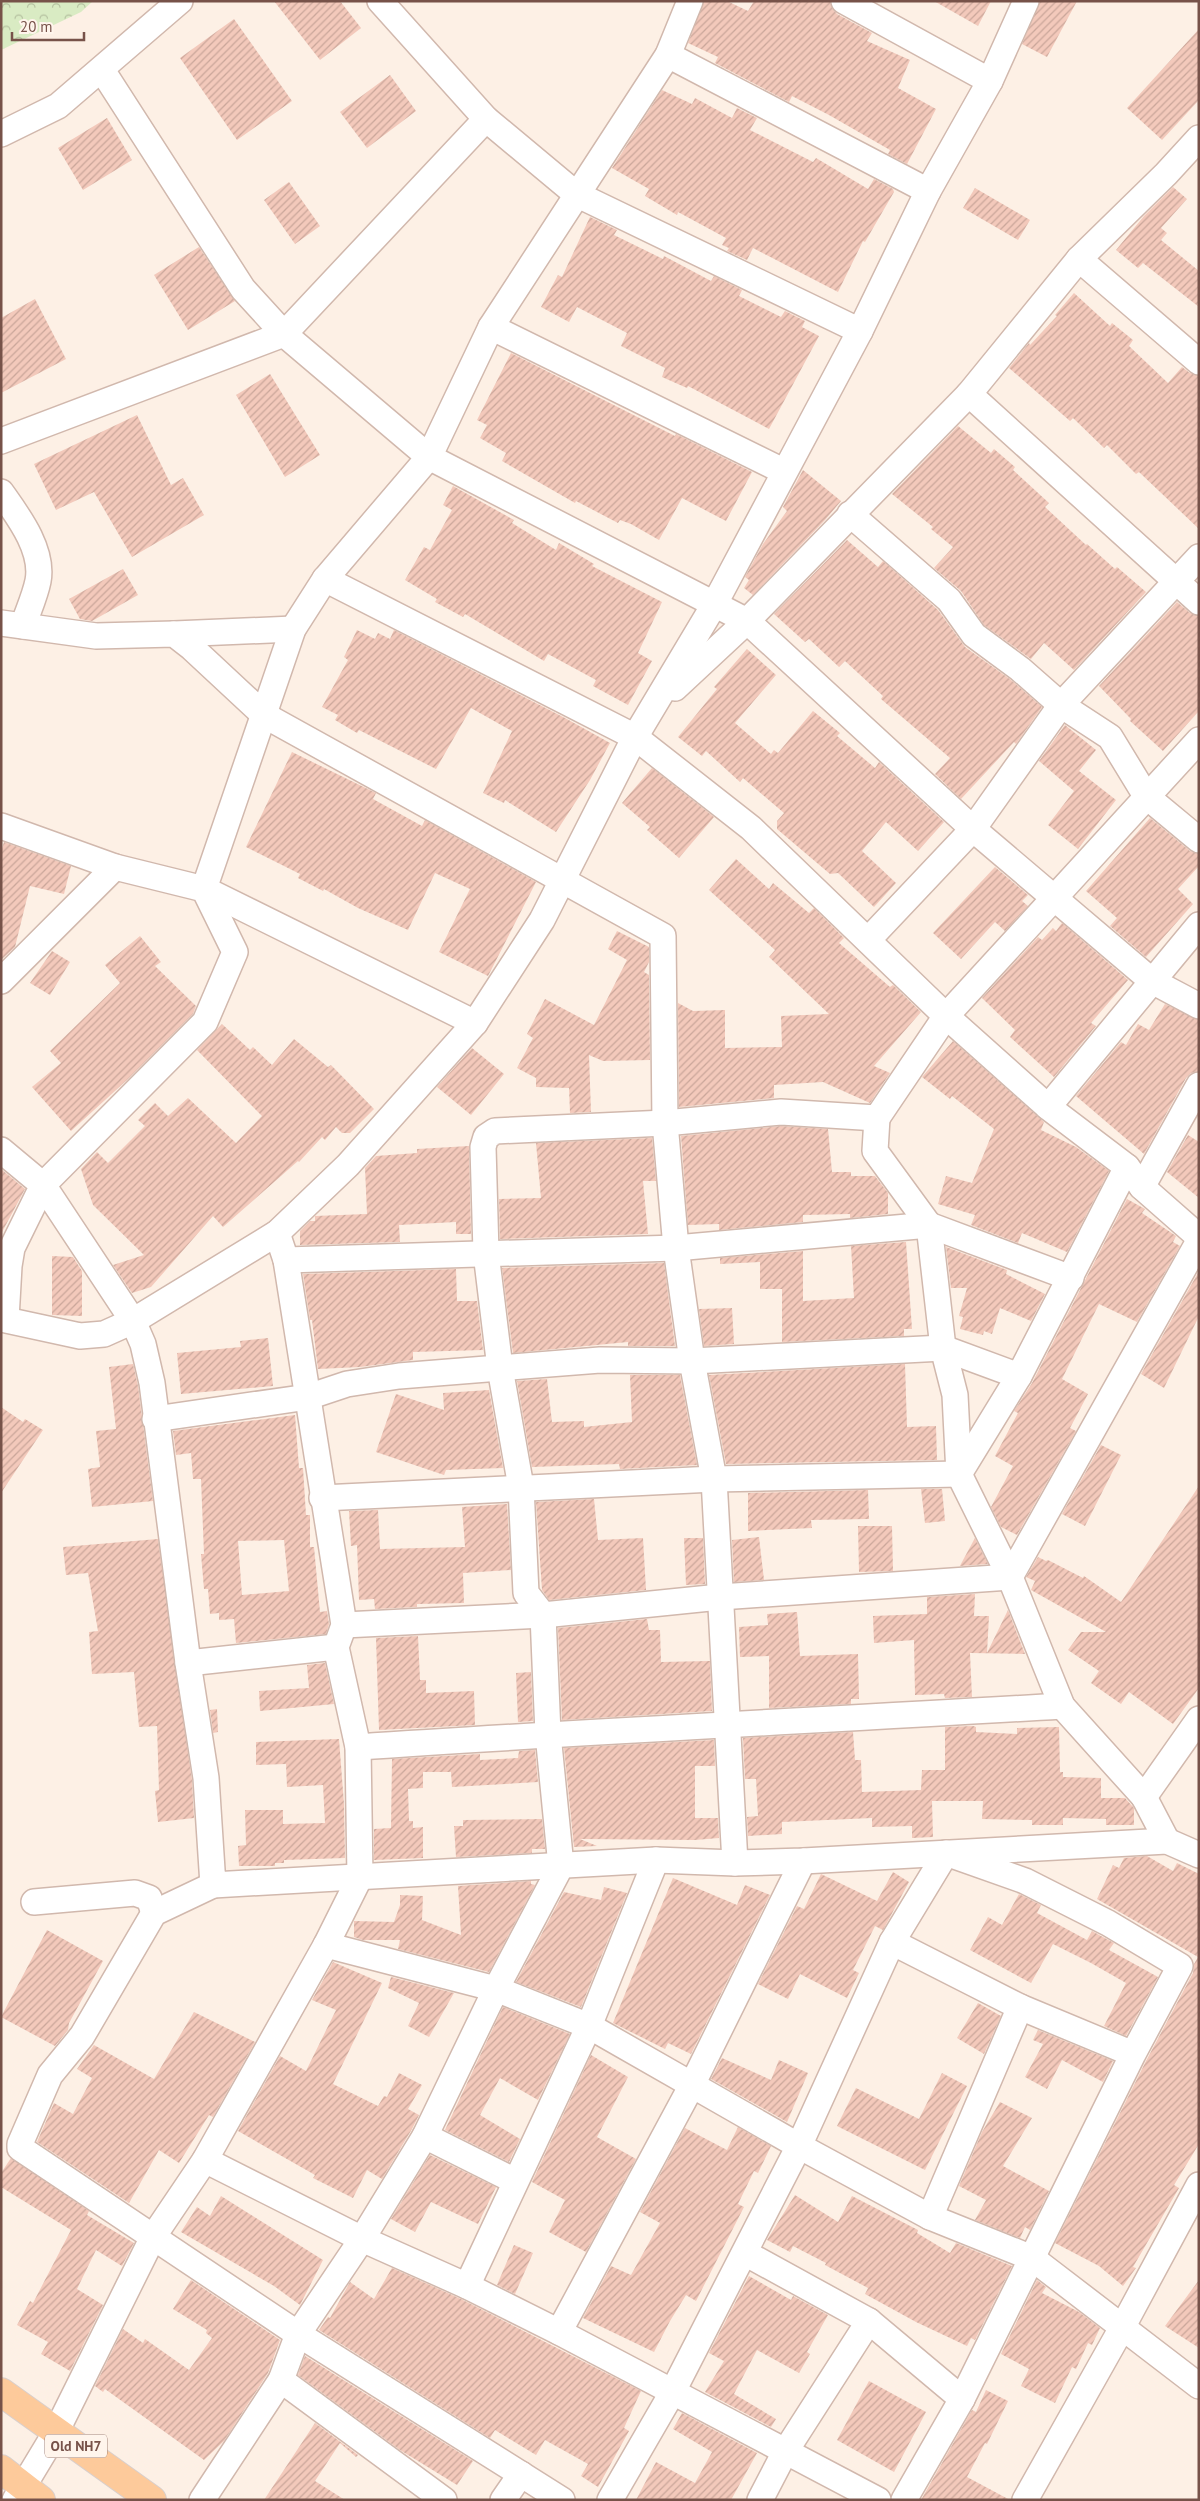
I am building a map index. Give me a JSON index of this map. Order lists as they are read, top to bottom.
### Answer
{
  "streets": {
    "main road": ["Old NH7"]
  },
  "scale_bar": "20 m"
}
